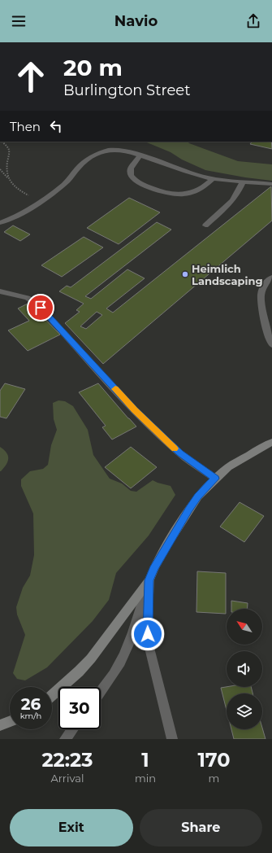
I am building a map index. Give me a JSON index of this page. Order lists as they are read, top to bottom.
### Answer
{
  "places": ["Heimlich Landscaping"],
  "north": "top left",
  "page": {
    "header": "Navio",
    "turn": ["20 m", "Burlington Street"],
    "then": "Then",
    "speed": "26 km/h",
    "limit": "30",
    "eta": [
      "22:23",
      "Arrival",
      "1",
      "min",
      "170",
      "m"
    ],
    "buttons": ["Exit", "Share"]
  }
}
